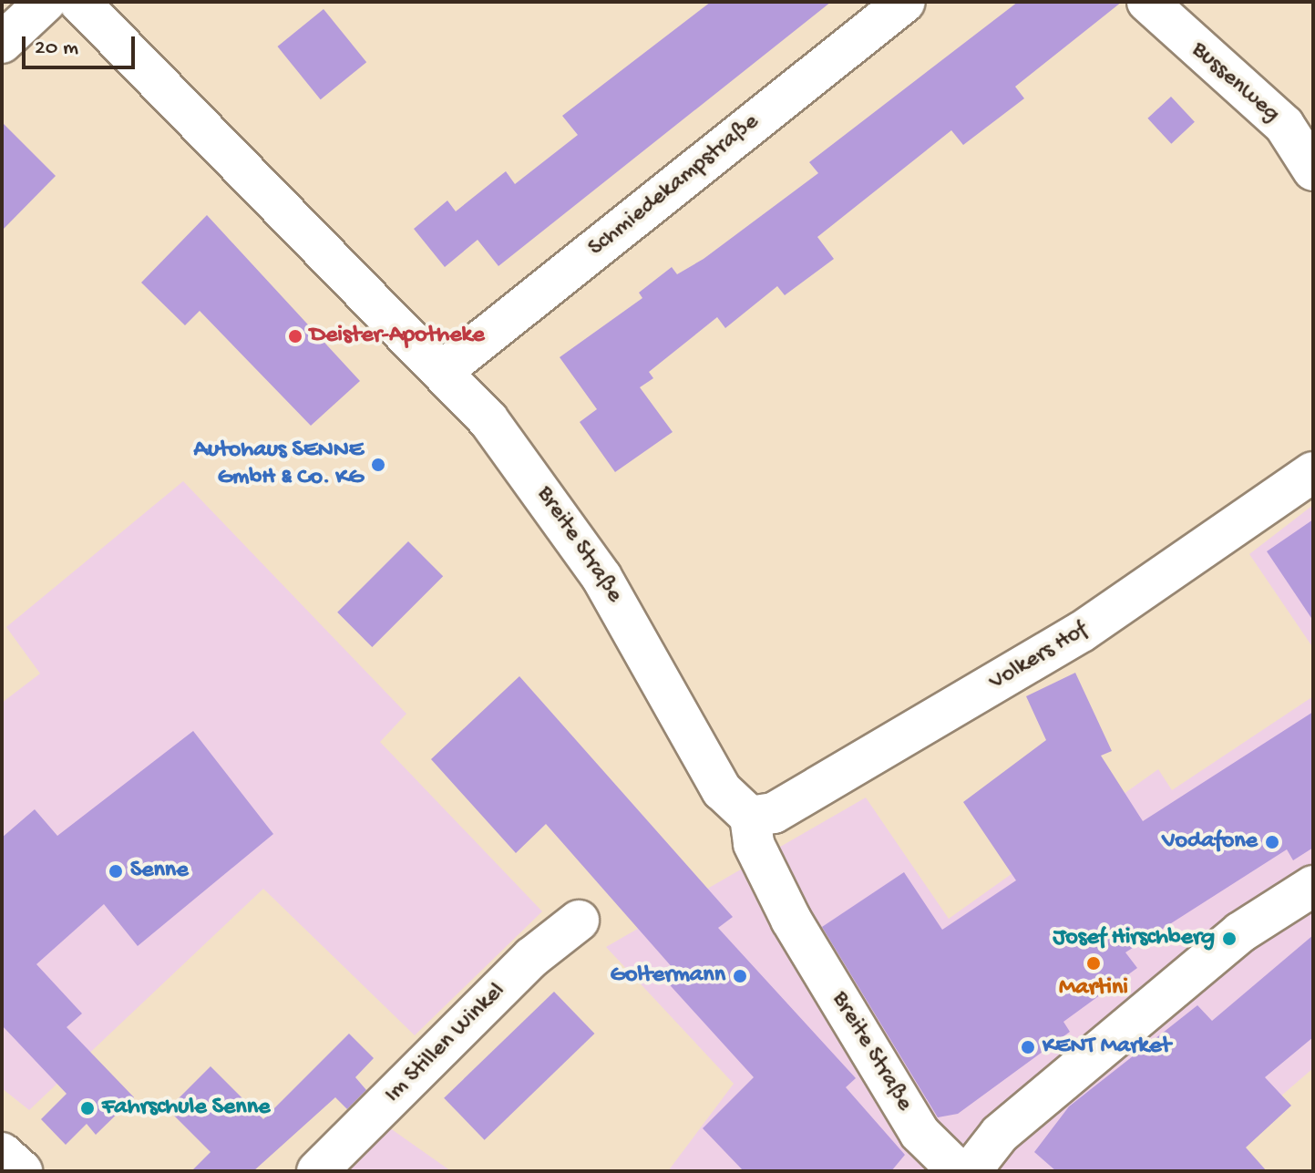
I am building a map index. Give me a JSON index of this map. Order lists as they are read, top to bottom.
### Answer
{
  "streets": {
    "street": [
      "Bussenweg",
      "Schmiedekampstraße",
      "Breite Straße",
      "Volkers Hof",
      "Im Stillen Winkel"
    ]
  },
  "crossings": [
    ["Schmiedekampstraße", "Breite Straße"],
    ["Breite Straße", "Volkers Hof"]
  ],
  "places": [
    "Deister-Apotheke",
    "Autohaus SENNE GmbH & Co. KG",
    "Vodafone",
    "Senne",
    "Josef Hirschberg",
    "Martini",
    "Goltermann",
    "KENT Market",
    "Fahrschule Senne"
  ],
  "scale_bar": "20 m"
}
